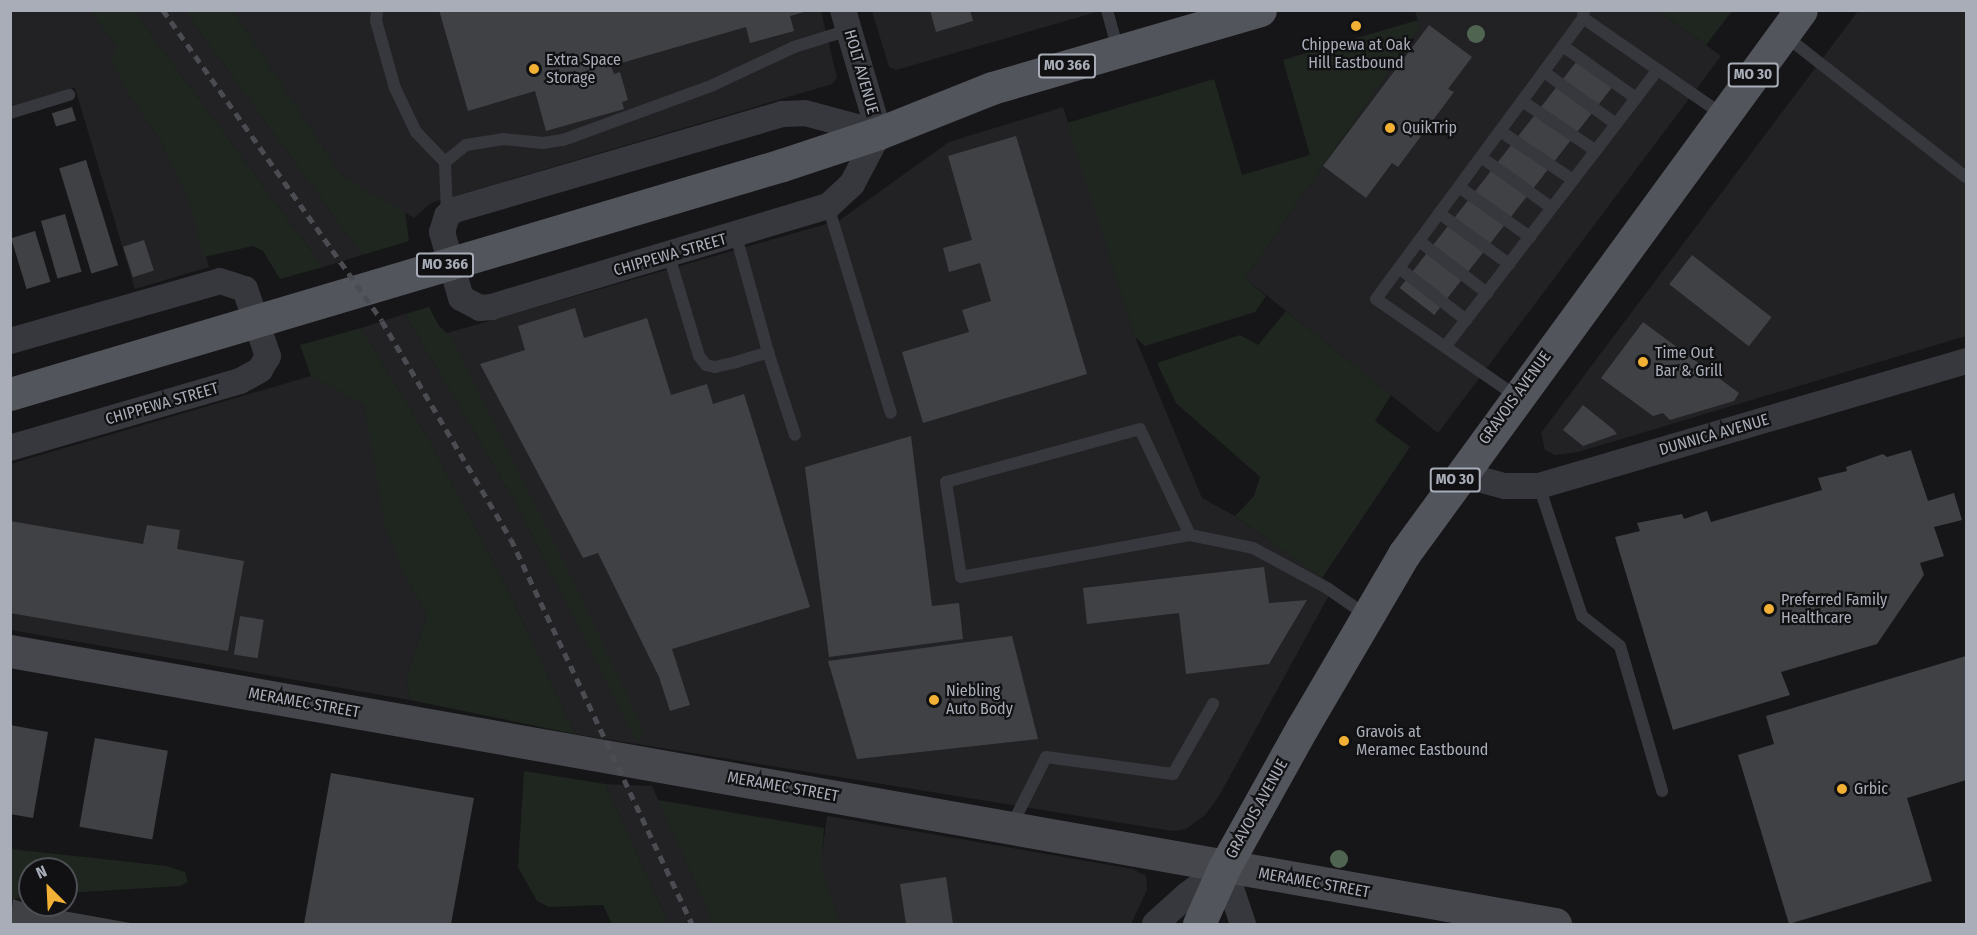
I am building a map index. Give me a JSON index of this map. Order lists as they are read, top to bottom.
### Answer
{
  "streets": {
    "main road": ["MO 366", "MO 30", "GRAVOIS AVENUE"],
    "street": [
      "HOLT AVENUE",
      "CHIPPEWA STREET",
      "DUNNICA AVENUE",
      "MERAMEC STREET"
    ]
  },
  "crossings": [
    ["MO 366", "HOLT AVENUE"],
    ["MO 366", "CHIPPEWA STREET"],
    ["HOLT AVENUE", "CHIPPEWA STREET"],
    ["GRAVOIS AVENUE", "DUNNICA AVENUE"],
    ["GRAVOIS AVENUE", "MERAMEC STREET"]
  ],
  "places": [
    "Chippewa at Oak Hill Eastbound",
    "Extra Space Storage",
    "QuikTrip",
    "Time Out Bar & Grill",
    "Preferred Family Healthcare",
    "Niebling Auto Body",
    "Gravois at Meramec Eastbound",
    "Grbic"
  ],
  "north": "top left"
}
